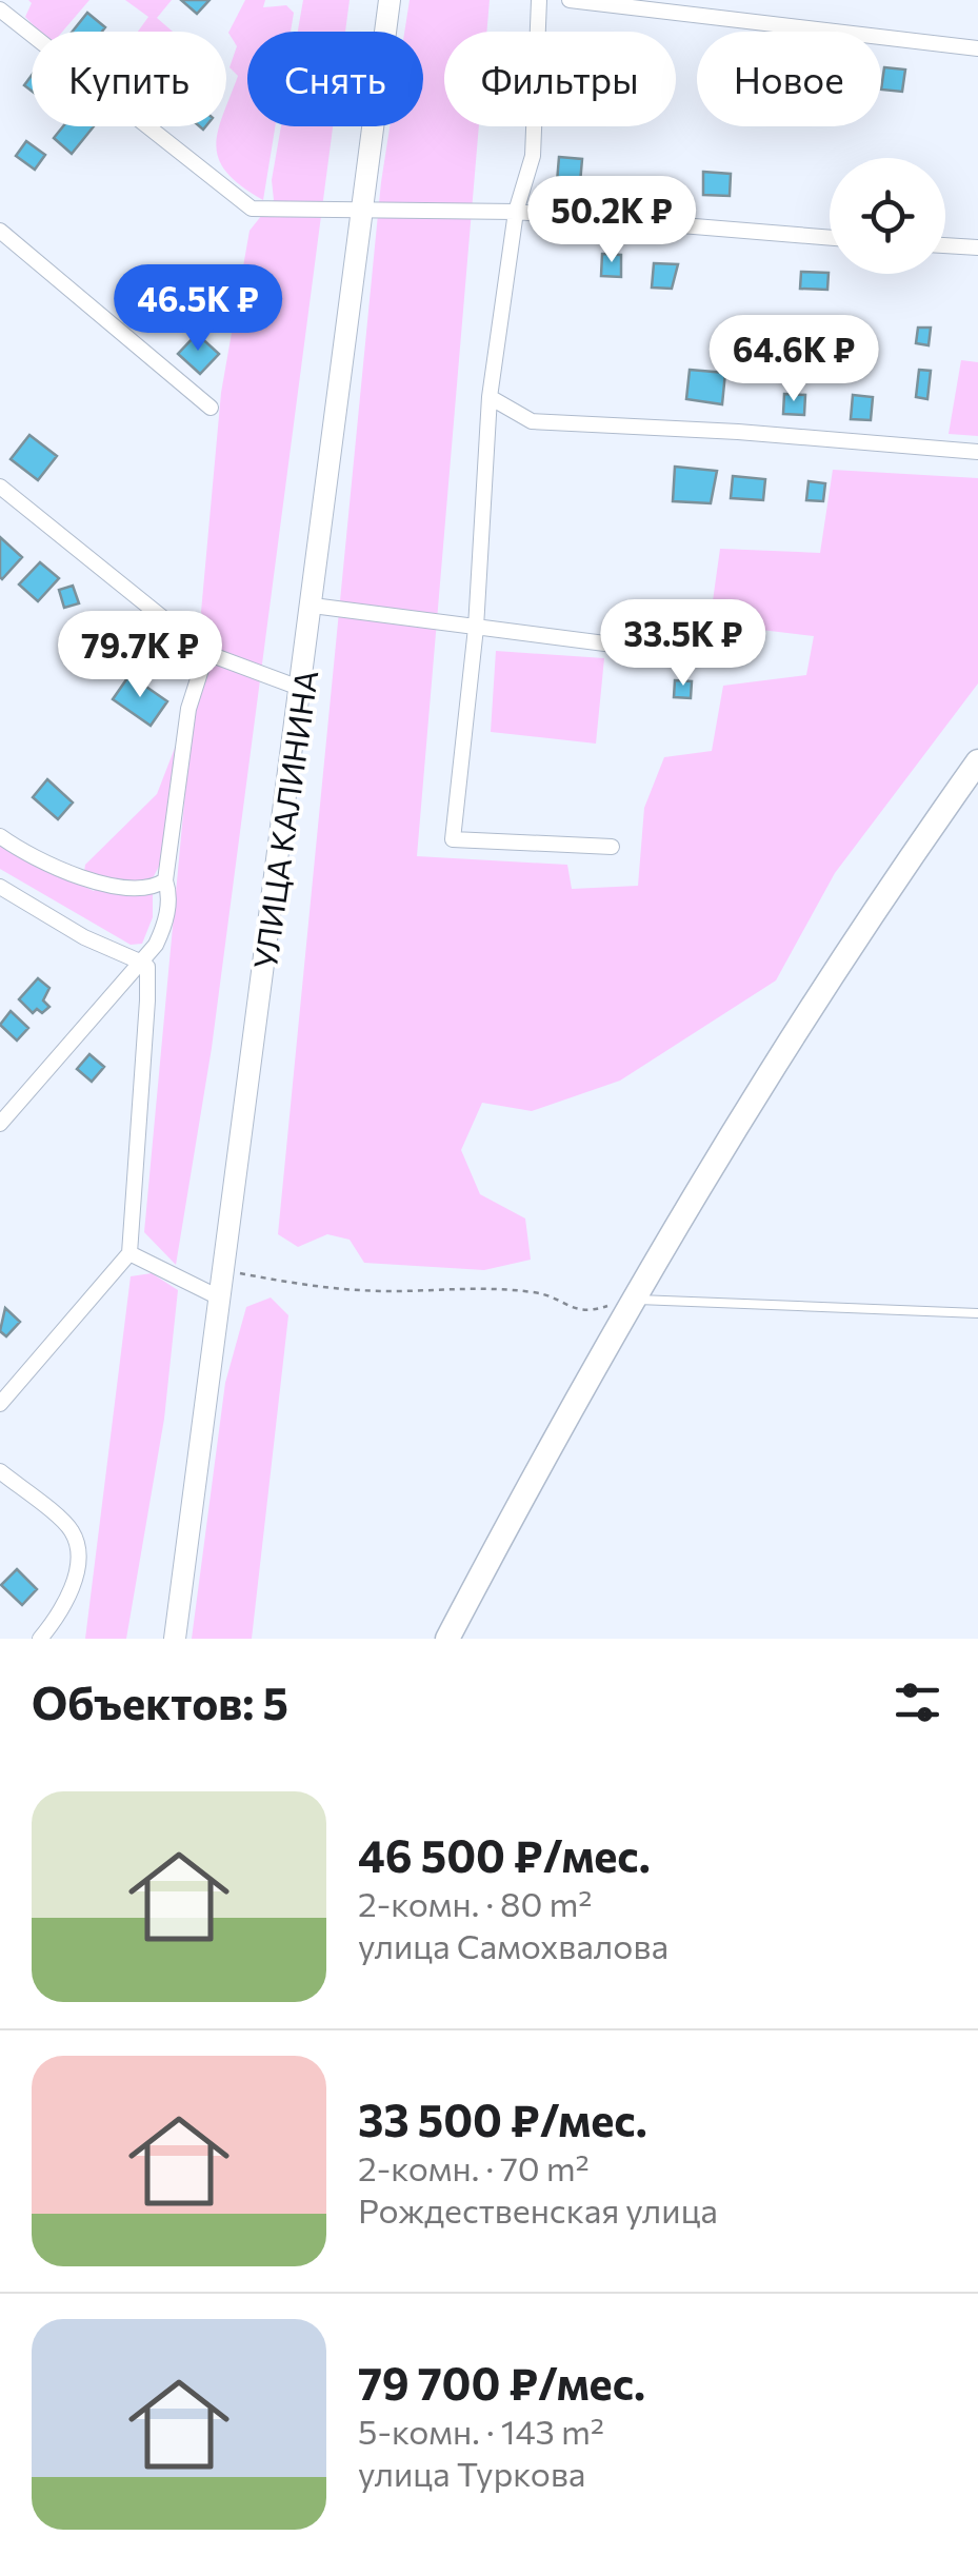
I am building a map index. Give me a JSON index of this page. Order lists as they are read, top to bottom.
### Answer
{
  "streets": {
    "main road": ["УЛИЦА КАЛИНИНА"]
  },
  "page": {
    "chip": [
      "Купить",
      "Снять",
      "Фильтры",
      "Новое"
    ],
    "price": [
      "50.2K ₽",
      "46.5K ₽",
      "64.6K ₽",
      "33.5K ₽",
      "79.7K ₽"
    ],
    "heading": "Объектов: 5",
    "list": [
      {
        "name": "46 500 ₽/мес.",
        "note": "2-комн. · 80 m² · улица Самохвалова"
      },
      {
        "name": "33 500 ₽/мес.",
        "note": "2-комн. · 70 m² · Рождественская улица"
      },
      {
        "name": "79 700 ₽/мес.",
        "note": "5-комн. · 143 m² · улица Туркова"
      }
    ]
  }
}
